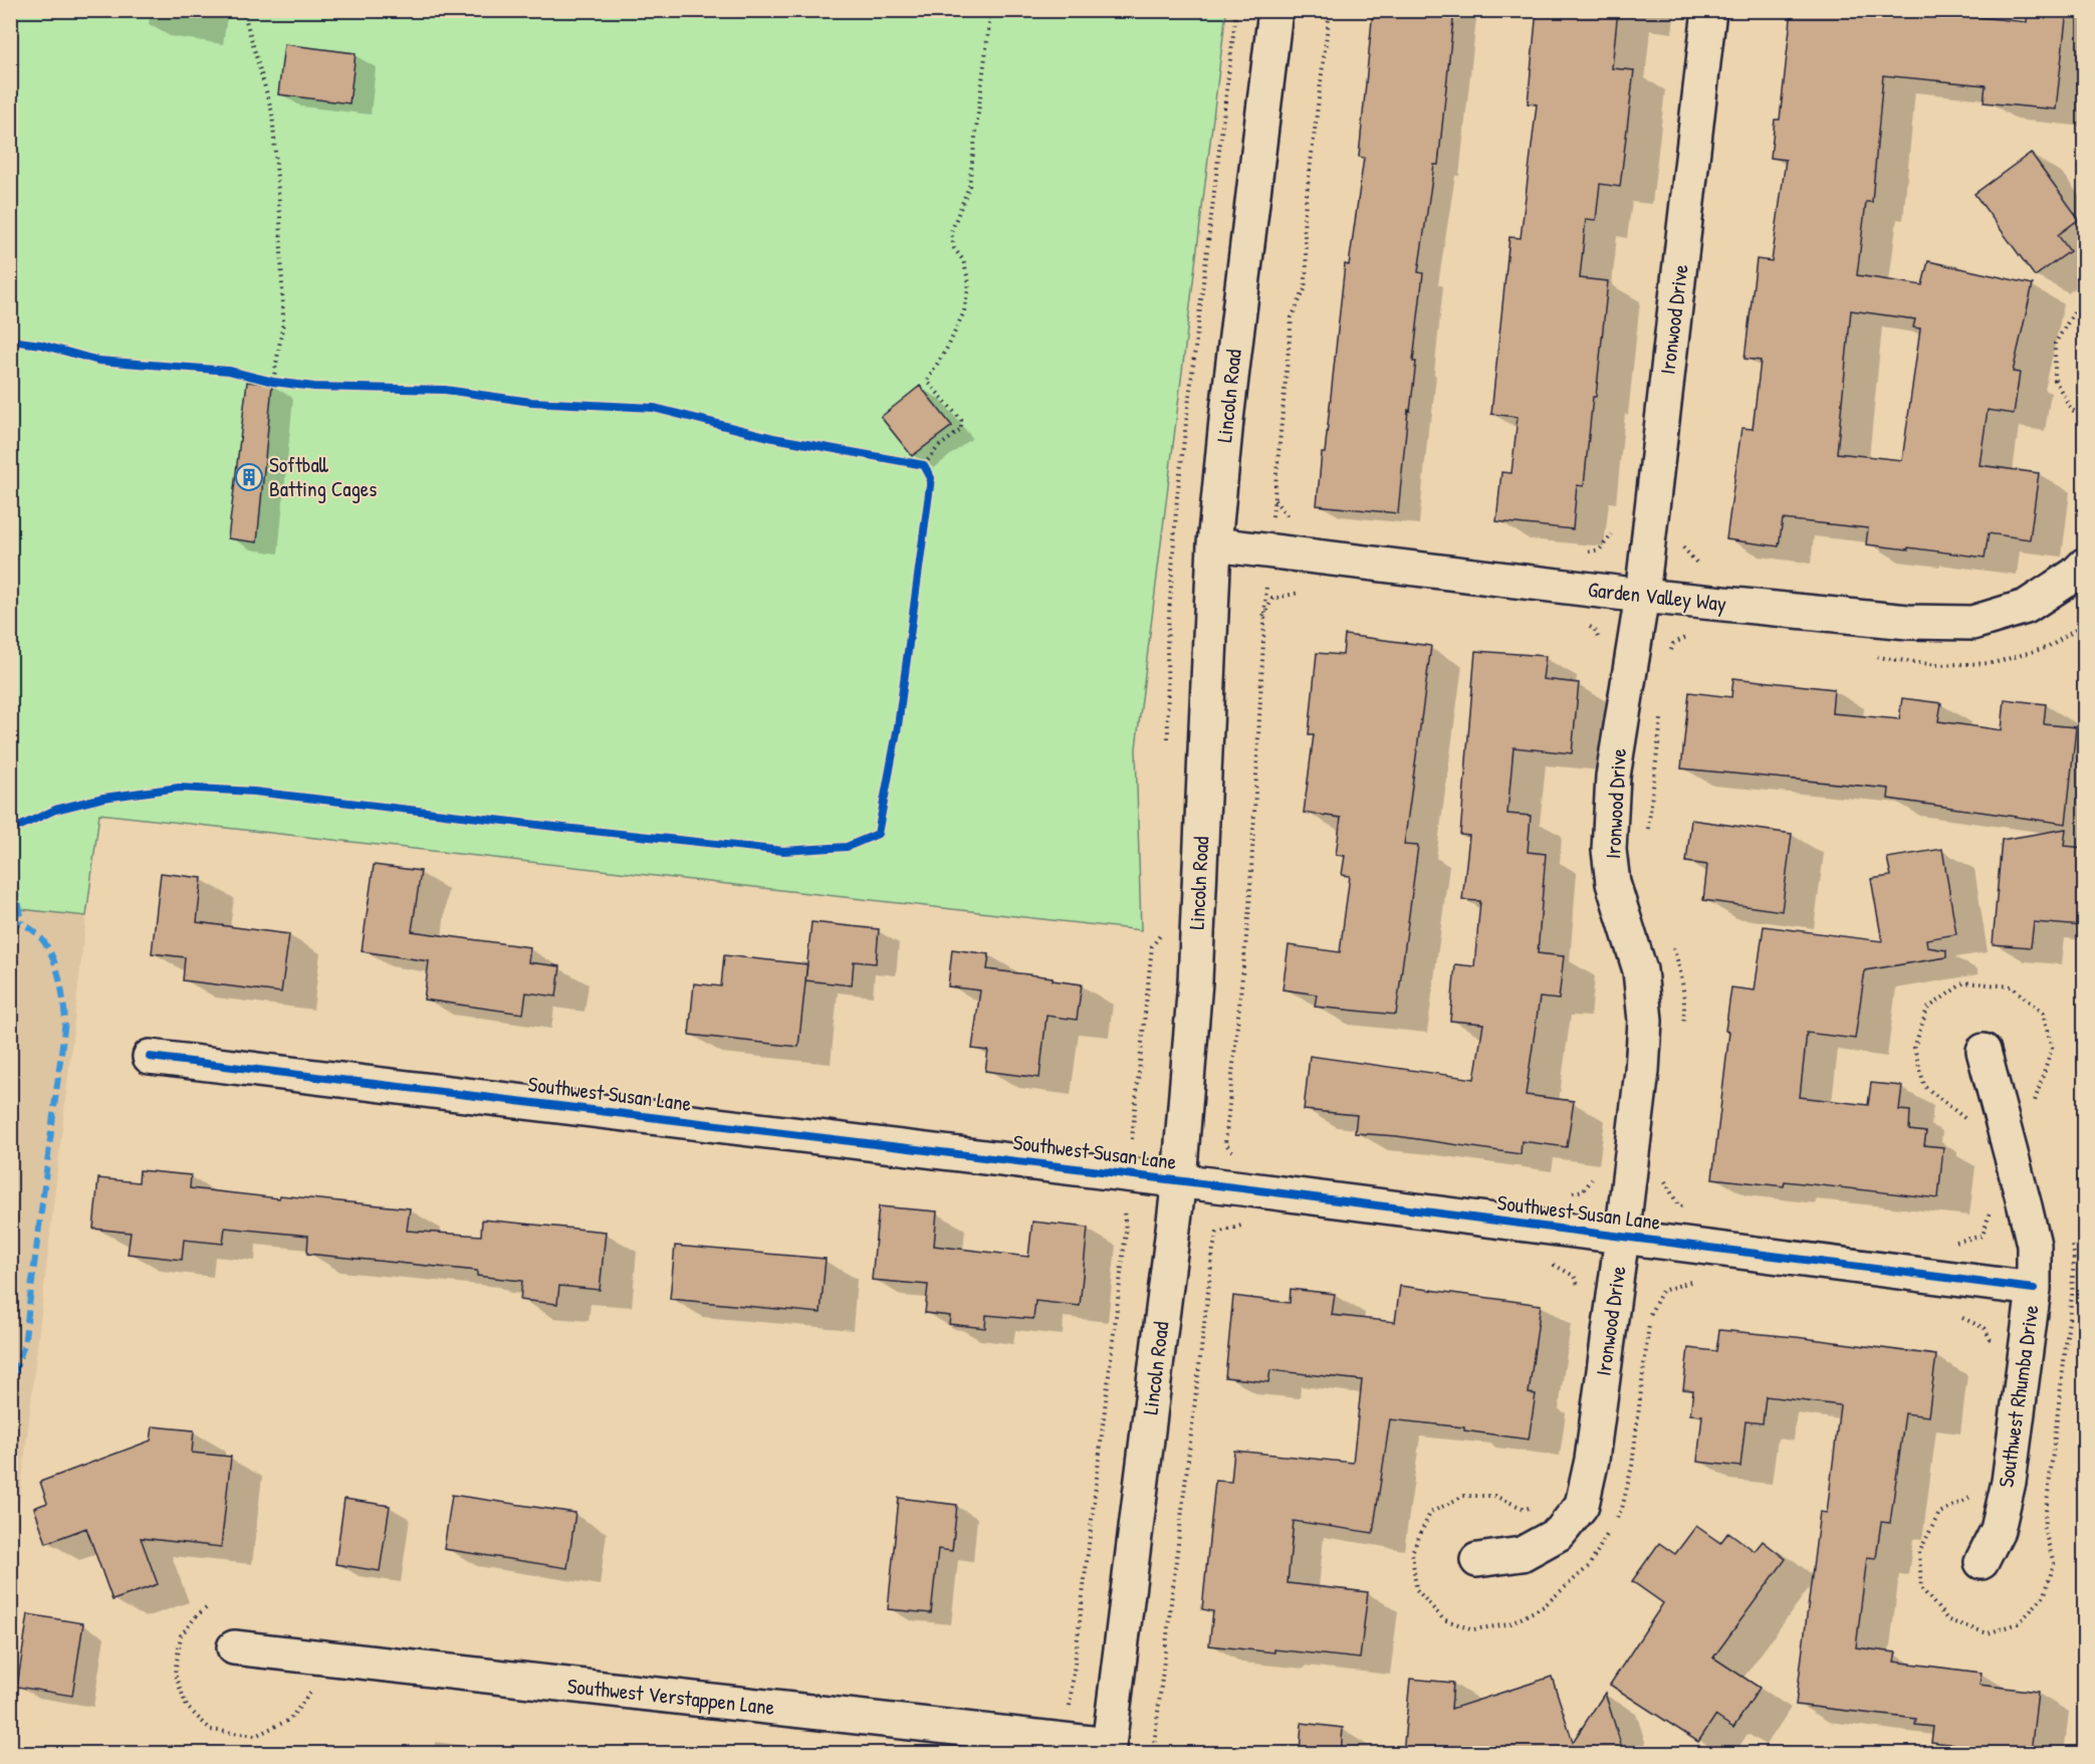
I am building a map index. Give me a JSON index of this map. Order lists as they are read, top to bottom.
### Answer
{
  "streets": {
    "street": [
      "Ironwood Drive",
      "Lincoln Road",
      "Garden Valley Way",
      "Southwest Susan Lane",
      "Southwest Rhumba Drive",
      "Southwest Verstappen Lane"
    ]
  },
  "crossings": [
    ["Ironwood Drive", "Garden Valley Way"],
    ["Ironwood Drive", "Southwest Susan Lane"],
    ["Lincoln Road", "Garden Valley Way"],
    ["Lincoln Road", "Southwest Susan Lane"],
    ["Lincoln Road", "Southwest Verstappen Lane"],
    ["Southwest Susan Lane", "Southwest Rhumba Drive"]
  ],
  "places": {
    "building": ["Softball Batting Cages"]
  }
}
